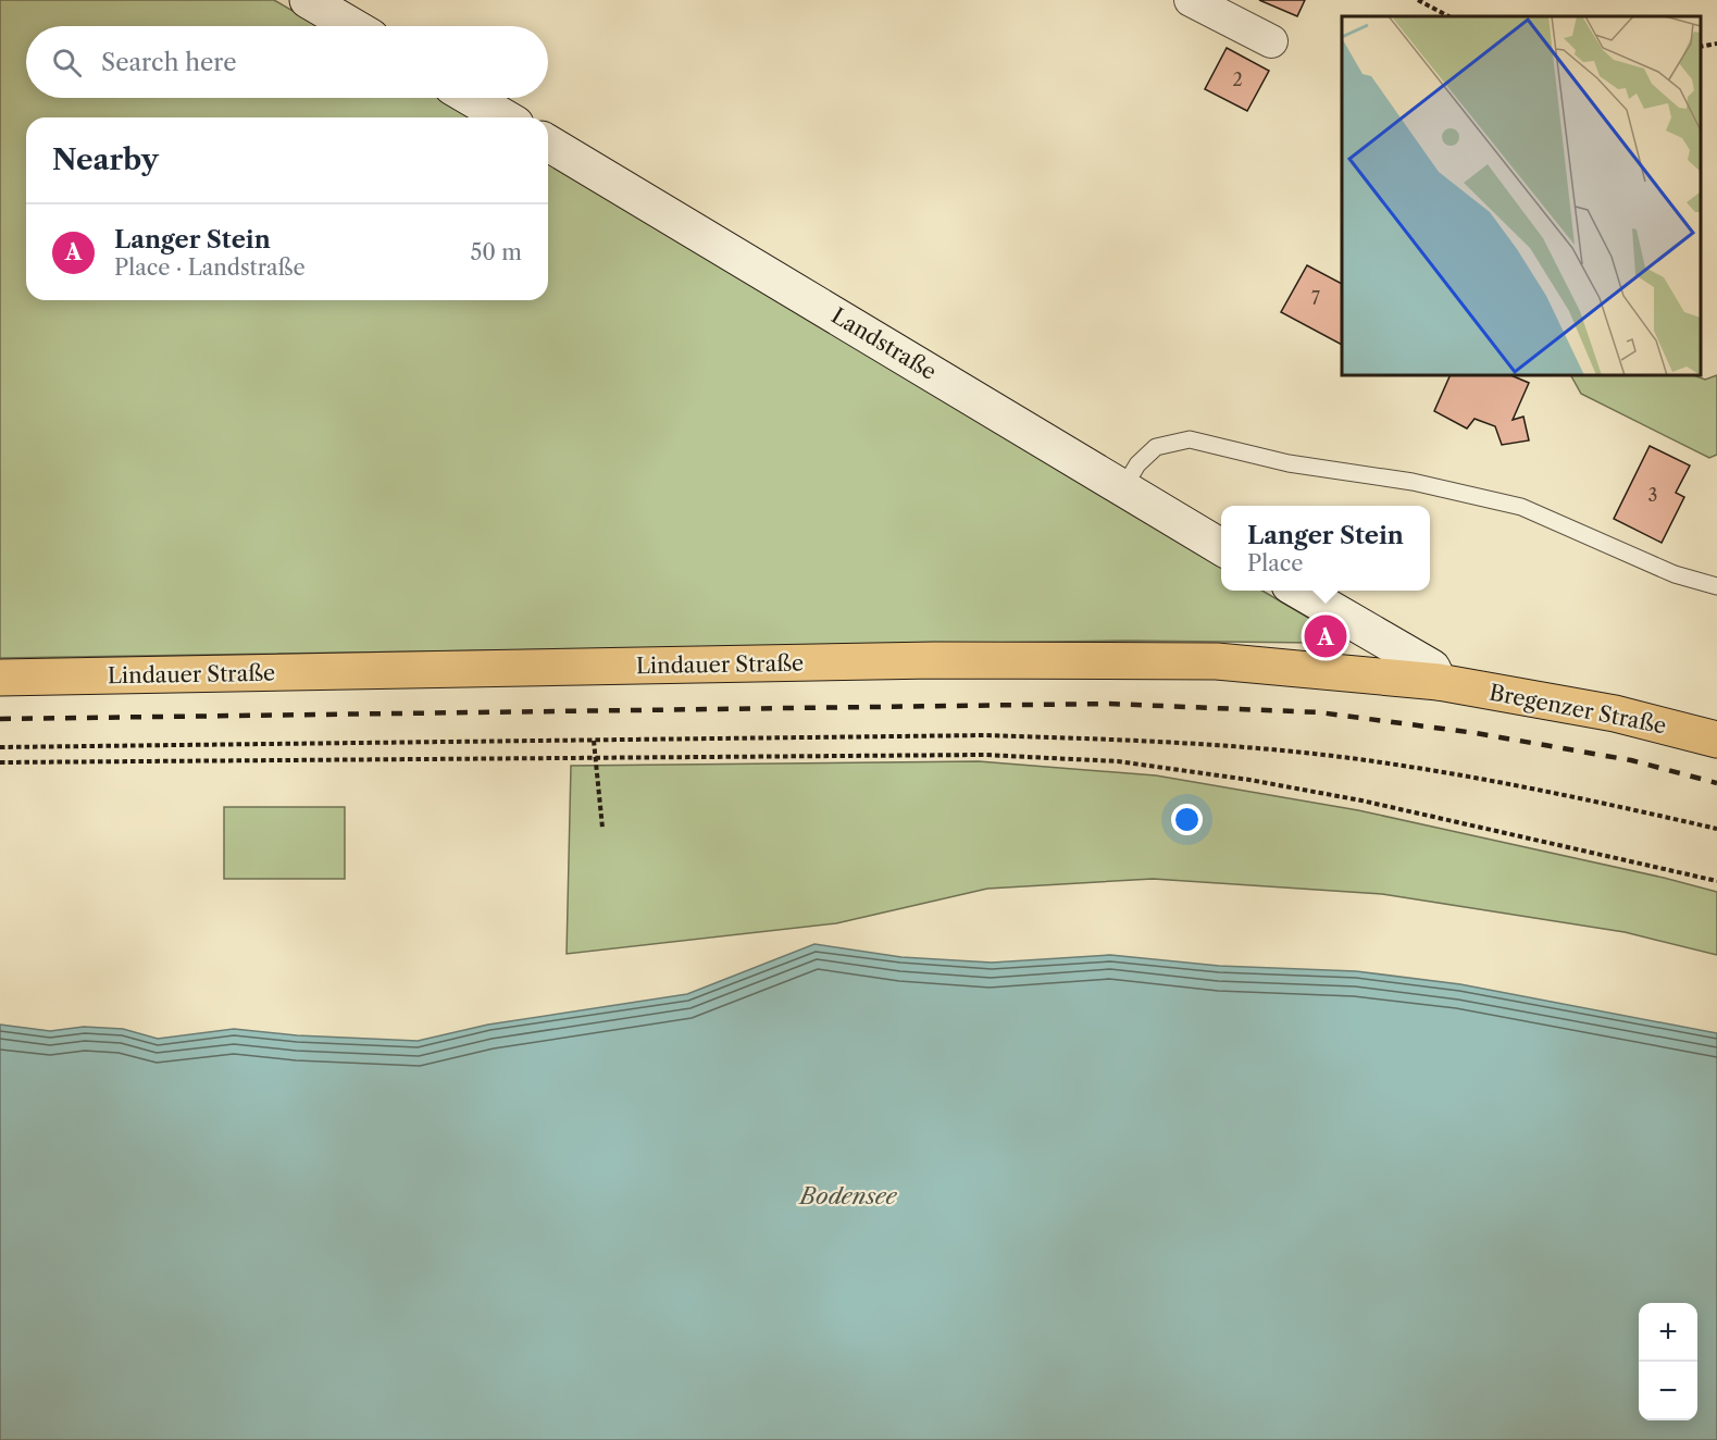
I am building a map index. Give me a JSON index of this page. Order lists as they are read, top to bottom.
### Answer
{
  "streets": {
    "main road": ["Landstraße", "Lindauer Straße", "Bregenzer Straße"]
  },
  "crossings": [
    ["Lindauer Straße", "Bregenzer Straße"]
  ],
  "water": ["Bodensee"],
  "house_numbers": ["2", "7", "3"],
  "page": {
    "search": "Search here",
    "heading": "Nearby",
    "list": [
      {
        "mark": "A",
        "name": "Langer Stein",
        "note": "Place · Landstraße",
        "value": "50 m"
      }
    ],
    "popup": ["Langer Stein", "Place"],
    "pins": "A",
    "map_buttons": ["+", "−"]
  }
}
